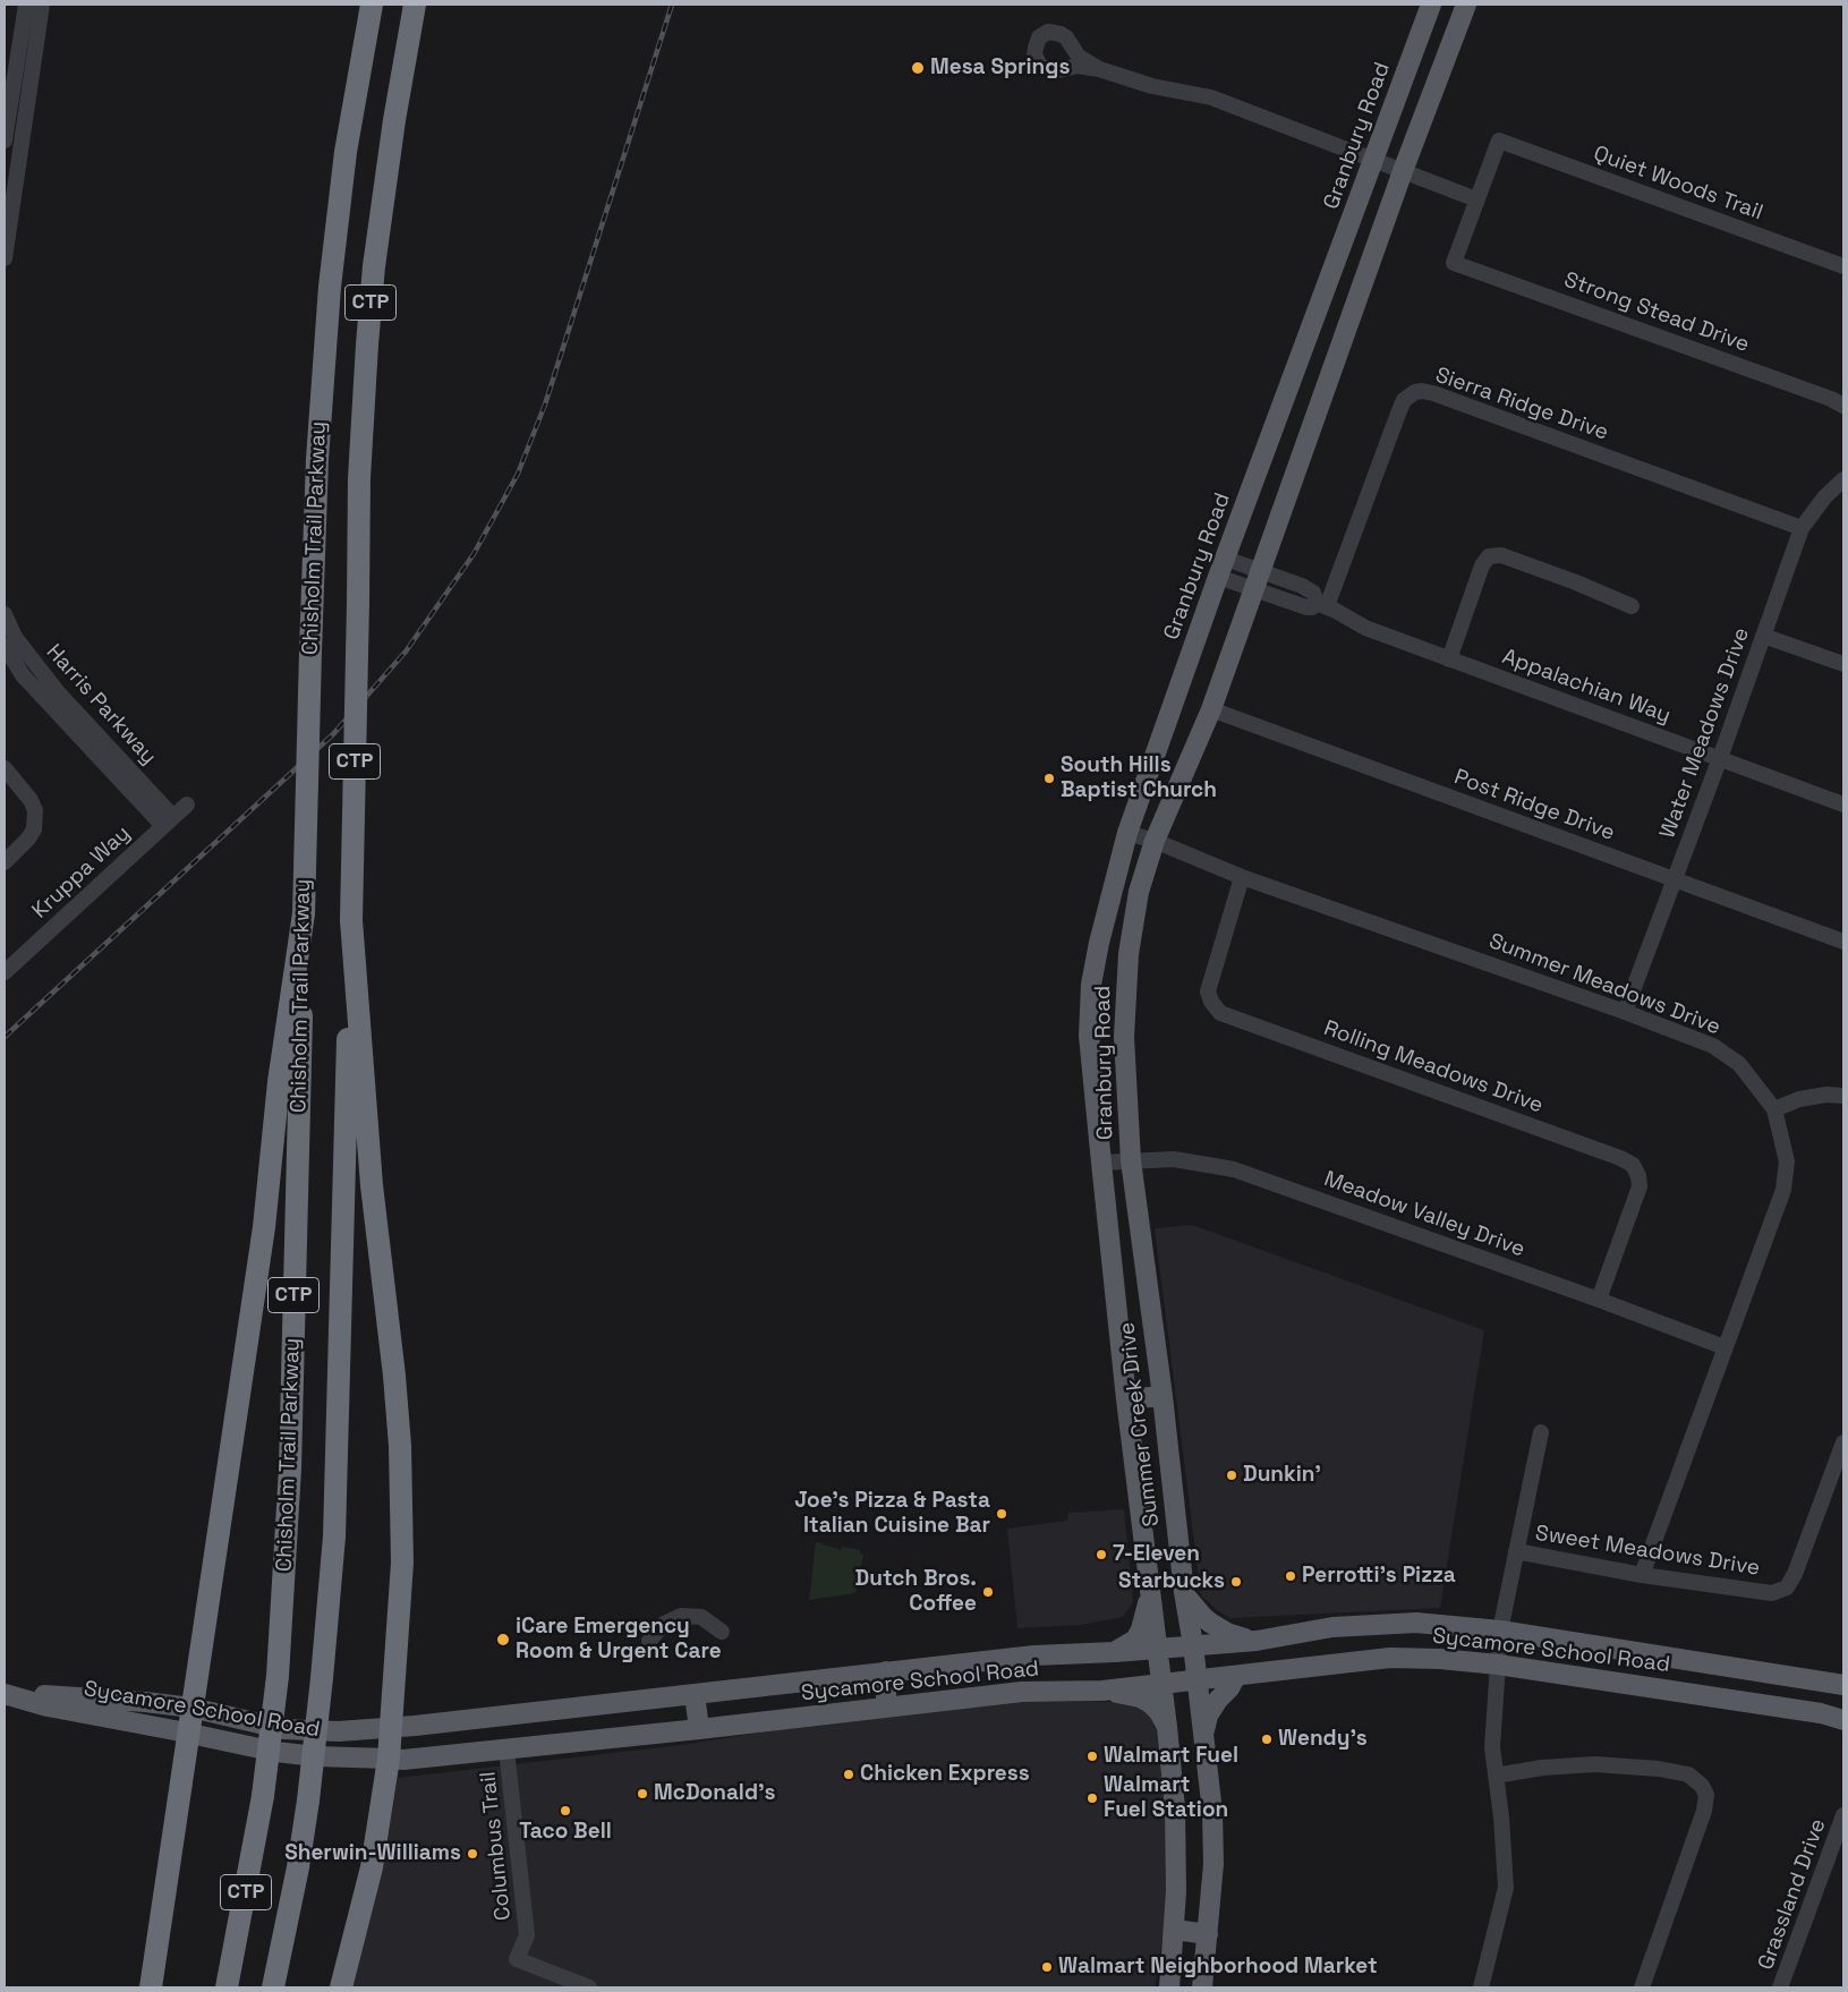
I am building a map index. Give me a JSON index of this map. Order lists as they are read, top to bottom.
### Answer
{
  "streets": {
    "highway": ["CTP", "Chisholm Trail Parkway"],
    "main road": ["Granbury Road", "Summer Creek Drive", "Sycamore School Road"],
    "street": [
      "Quiet Woods Trail",
      "Strong Stead Drive",
      "Sierra Ridge Drive",
      "Appalachian Way",
      "Harris Parkway",
      "Water Meadows Drive",
      "Post Ridge Drive",
      "Kruppa Way",
      "Summer Meadows Drive",
      "Rolling Meadows Drive",
      "Meadow Valley Drive",
      "Sweet Meadows Drive",
      "Columbus Trail",
      "Grassland Drive"
    ]
  },
  "crossings": [
    ["Granbury Road", "Appalachian Way"],
    ["Granbury Road", "Post Ridge Drive"],
    ["Granbury Road", "Summer Meadows Drive"],
    ["Granbury Road", "Meadow Valley Drive"],
    ["Granbury Road", "Summer Creek Drive"],
    ["Quiet Woods Trail", "Strong Stead Drive"],
    ["Sierra Ridge Drive", "Appalachian Way"],
    ["Sierra Ridge Drive", "Water Meadows Drive"],
    ["Appalachian Way", "Water Meadows Drive"],
    ["Harris Parkway", "Kruppa Way"],
    ["Water Meadows Drive", "Post Ridge Drive"],
    ["Water Meadows Drive", "Summer Meadows Drive"],
    ["Summer Meadows Drive", "Rolling Meadows Drive"],
    ["Summer Meadows Drive", "Meadow Valley Drive"],
    ["Summer Meadows Drive", "Sweet Meadows Drive"],
    ["Rolling Meadows Drive", "Meadow Valley Drive"],
    ["Meadow Valley Drive", "Summer Creek Drive"],
    ["Summer Creek Drive", "Sycamore School Road"],
    ["Sycamore School Road", "Columbus Trail"]
  ],
  "places": [
    "Mesa Springs",
    "South Hills Baptist Church",
    "Dunkin'",
    "Joe's Pizza & Pasta Italian Cuisine Bar",
    "7-Eleven",
    "Perrotti's Pizza",
    "Starbucks",
    "Dutch Bros. Coffee",
    "iCare Emergency Room & Urgent Care",
    "Wendy's",
    "Walmart Fuel",
    "Chicken Express",
    "McDonald's",
    "Walmart Fuel Station",
    "Taco Bell",
    "Sherwin-Williams",
    "Walmart Neighborhood Market"
  ]
}
